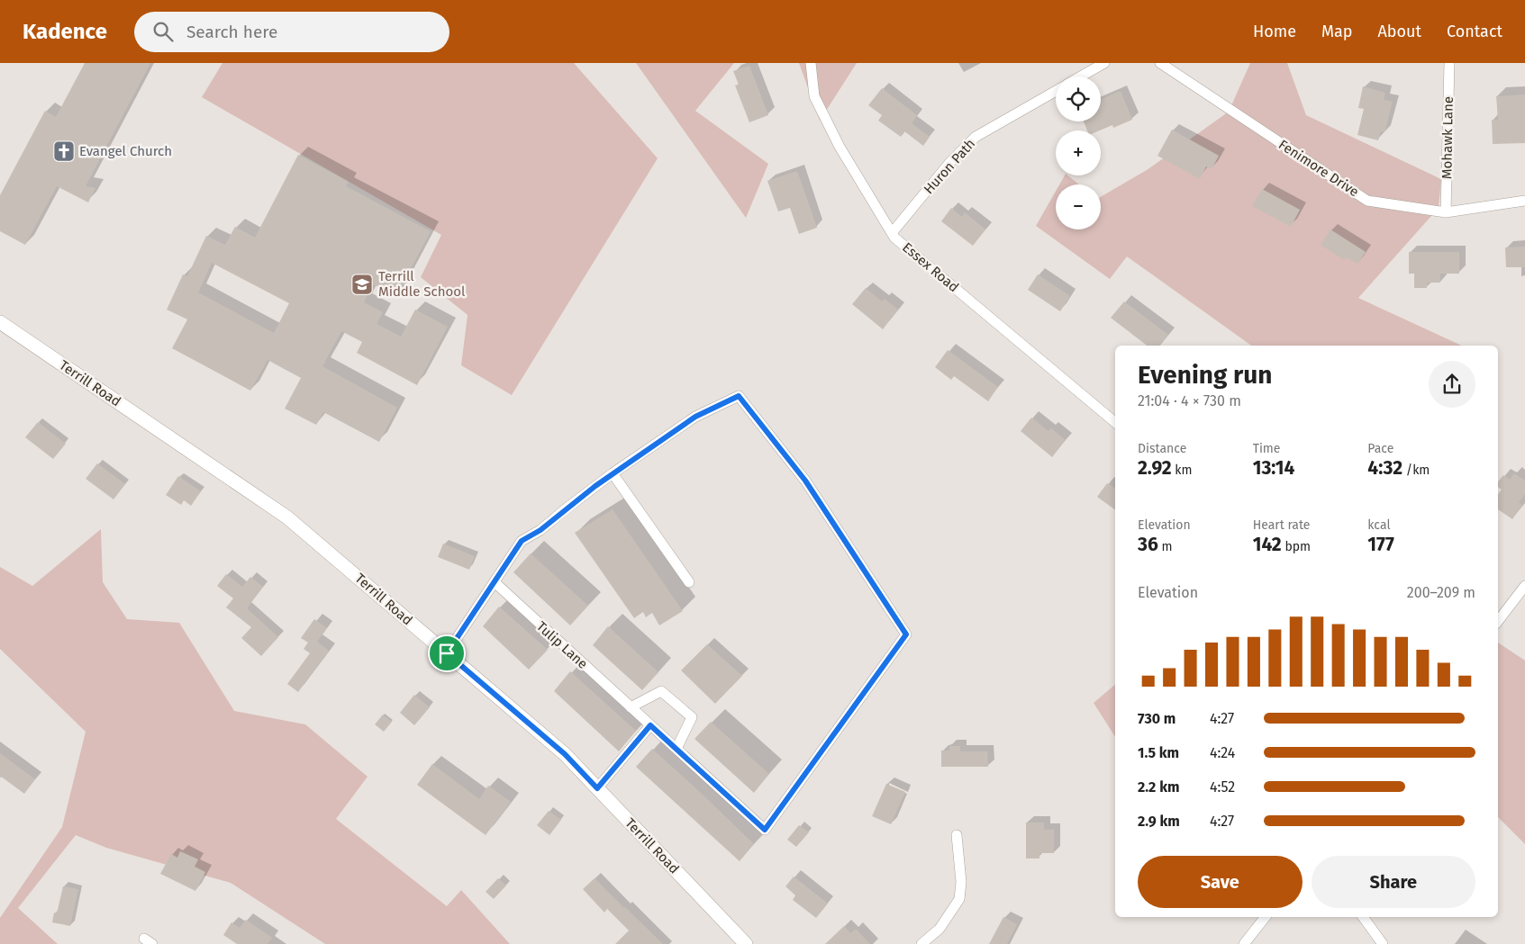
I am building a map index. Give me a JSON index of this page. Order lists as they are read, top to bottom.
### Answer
{
  "streets": {
    "street": [
      "Mohawk Lane",
      "Huron Path",
      "Fenimore Drive",
      "Essex Road",
      "Terrill Road",
      "Tulip Lane"
    ]
  },
  "crossings": [
    ["Mohawk Lane", "Fenimore Drive"],
    ["Huron Path", "Essex Road"]
  ],
  "places": {
    "church": ["Evangel Church"],
    "school or university": ["Terrill Middle School"]
  },
  "page": {
    "header": "Kadence",
    "search": "Search here",
    "nav": [
      "Home",
      "Map",
      "About",
      "Contact"
    ],
    "map_buttons": ["+", "−"],
    "heading": ["Evening run", "21:04 · 4 × 730 m"],
    "stats": [
      ["Distance", "2.92 km"],
      ["Time", "13:14"],
      ["Pace", "4:32 /km"],
      ["Elevation", "36 m"],
      ["Heart rate", "142 bpm"],
      ["kcal", "177"]
    ],
    "chart": ["Elevation", "200–209 m"],
    "list": [
      {
        "name": "730 m",
        "note": "4:27"
      },
      {
        "name": "1.5 km",
        "note": "4:24"
      },
      {
        "name": "2.2 km",
        "note": "4:52"
      },
      {
        "name": "2.9 km",
        "note": "4:27"
      }
    ],
    "buttons": ["Save", "Share"]
  }
}
